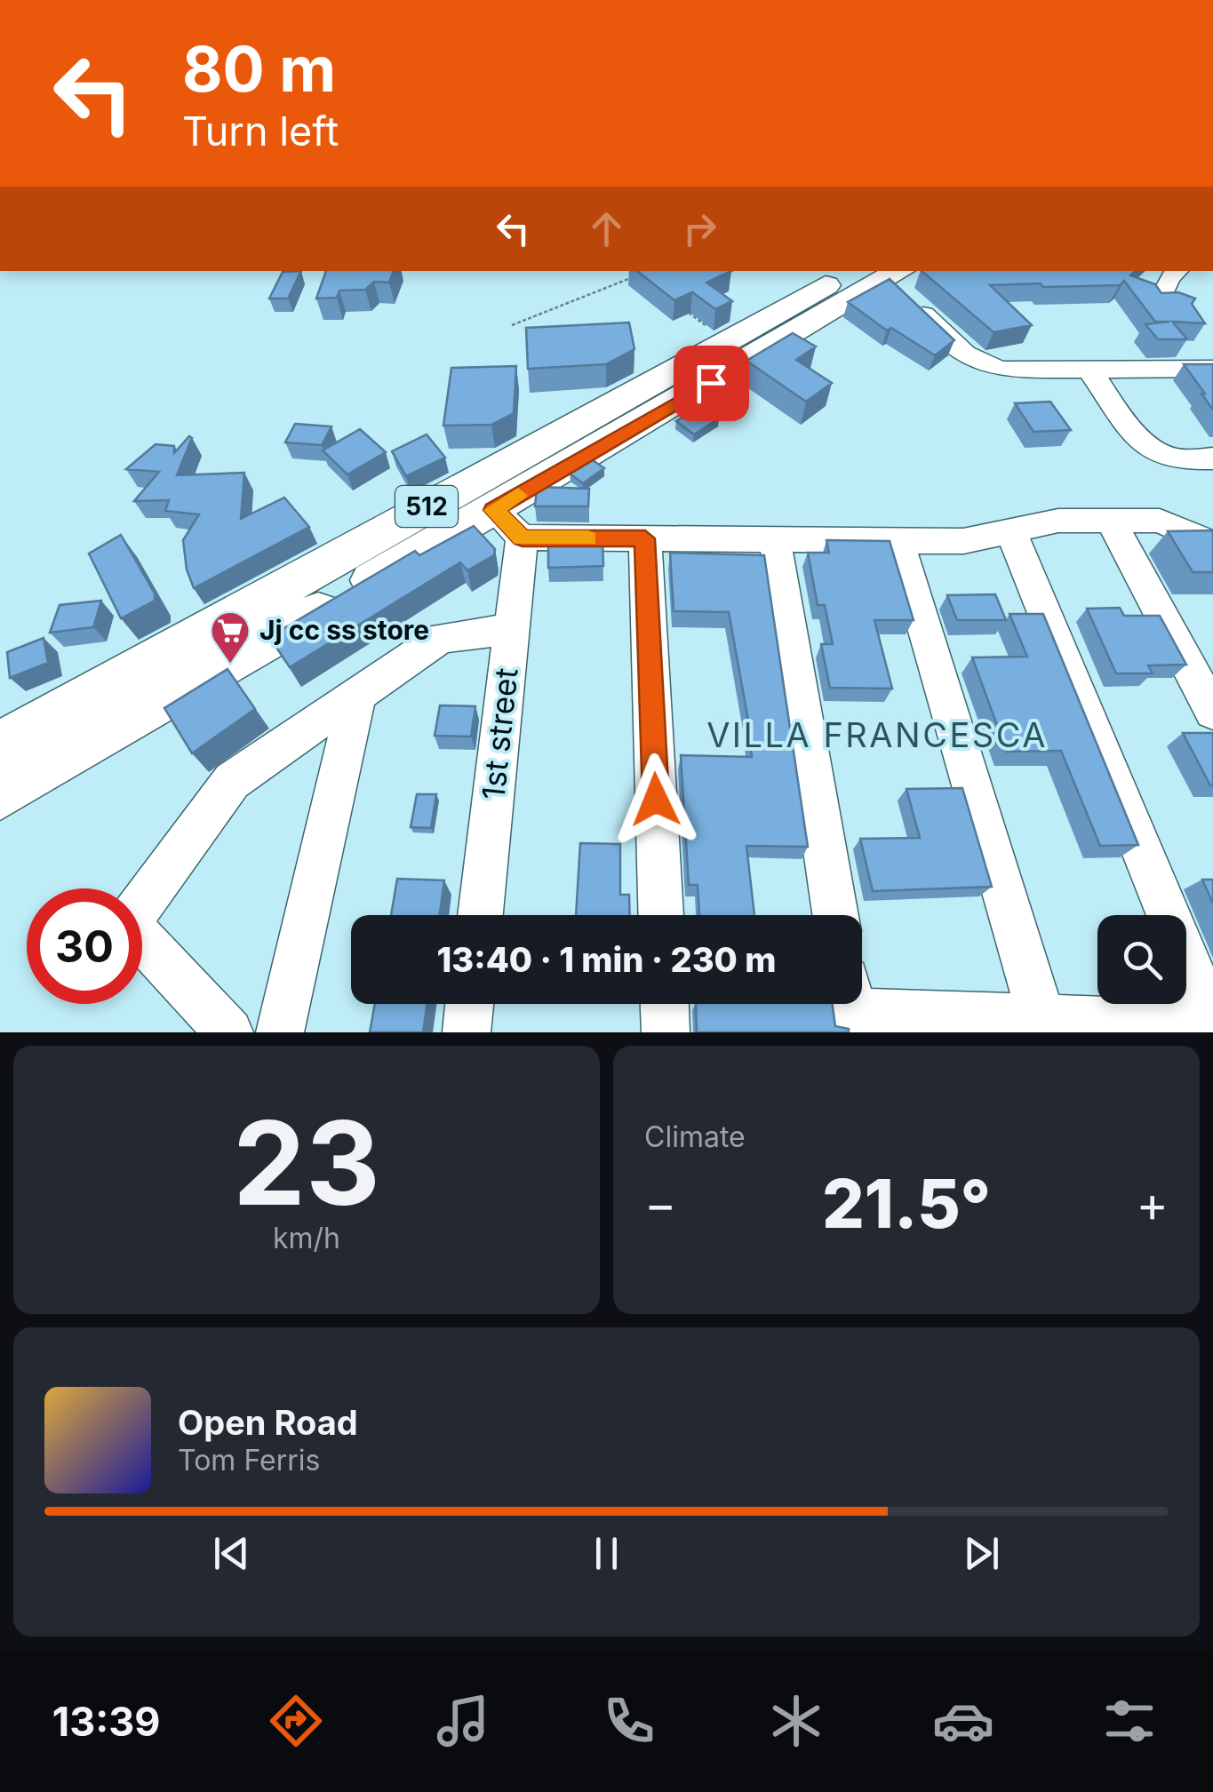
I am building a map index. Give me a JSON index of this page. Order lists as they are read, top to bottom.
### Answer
{
  "streets": {
    "main road": ["512"],
    "street": ["1st street"]
  },
  "districts": ["VILLA FRANCESCA"],
  "places": {
    "supermarket": ["Jj cc ss store"]
  },
  "page": {
    "turn": ["80 m", "Turn left"],
    "limit": "30",
    "trip": "13:40 · 1 min · 230 m",
    "tile": [
      ["23", "km/h"],
      "Climate"
    ],
    "heat": ["−", "21.5°", "+"],
    "song": ["Open Road", "Tom Ferris"],
    "tabs": "13:39"
  }
}
